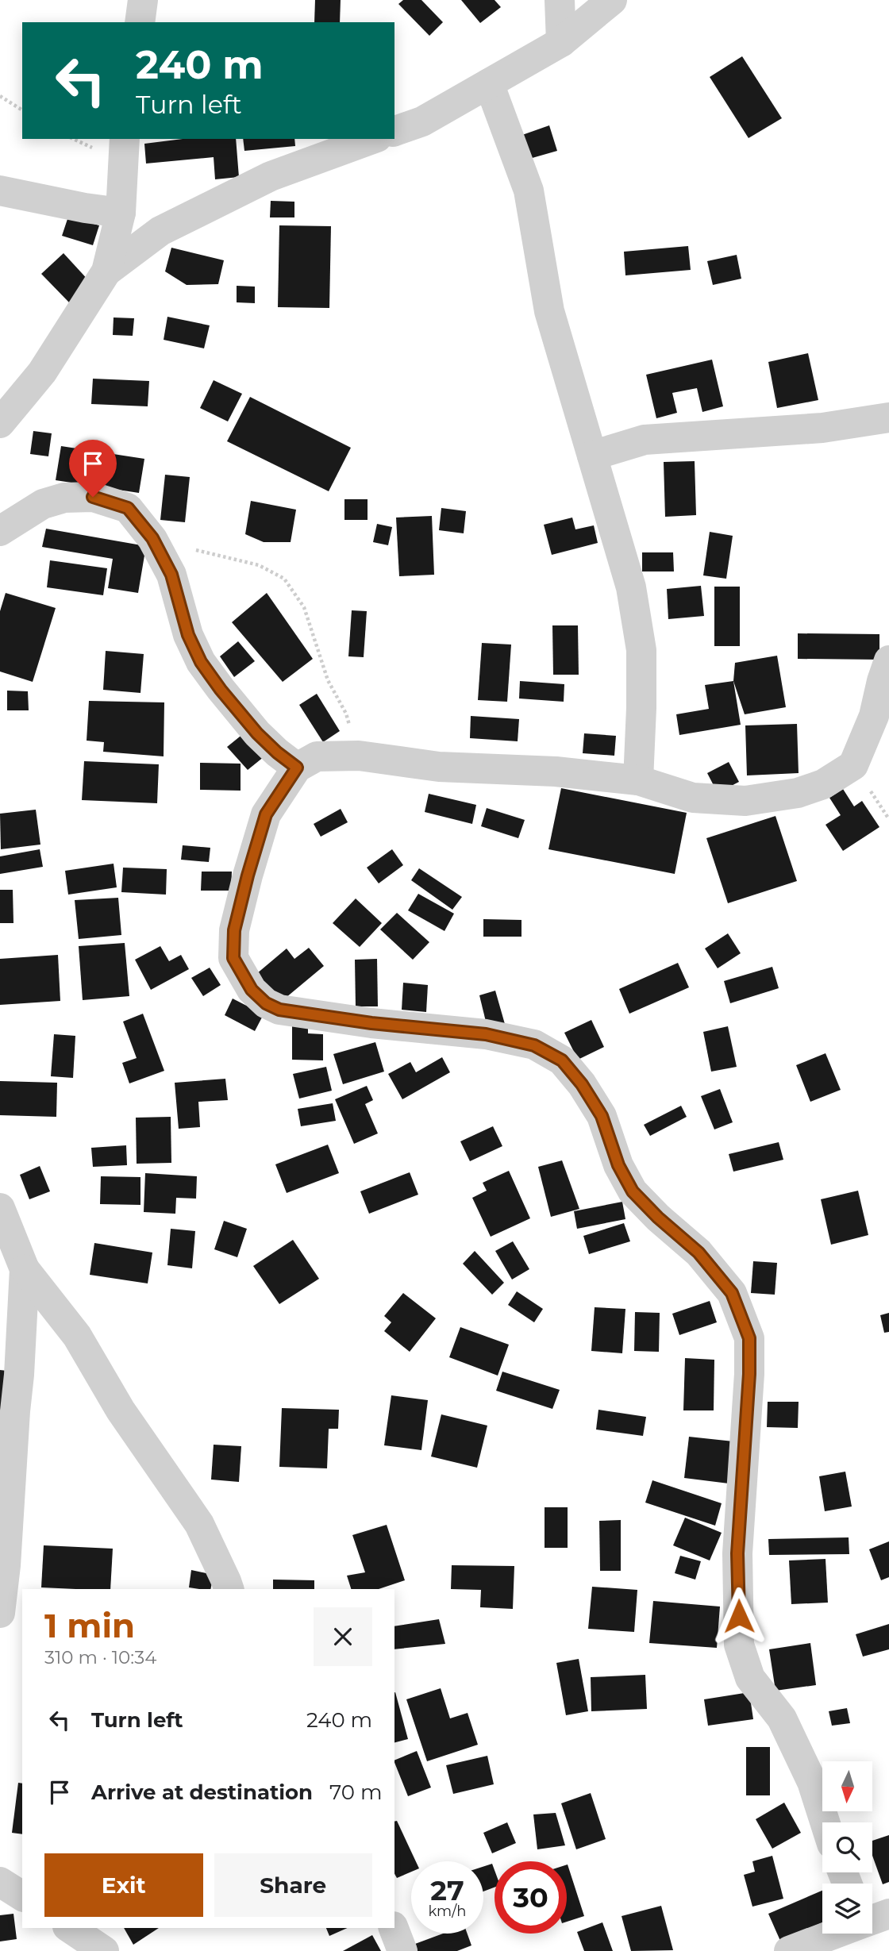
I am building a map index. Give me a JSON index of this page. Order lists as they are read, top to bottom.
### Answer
{
  "north": "bottom",
  "page": {
    "turn": ["240 m", "Turn left"],
    "heading": ["1 min", "310 m · 10:34"],
    "list": [
      {
        "name": "Turn left",
        "value": "240 m"
      },
      {
        "name": "Arrive at destination",
        "value": "70 m"
      }
    ],
    "buttons": ["Exit", "Share"],
    "speed": "27 km/h",
    "limit": "30"
  }
}
